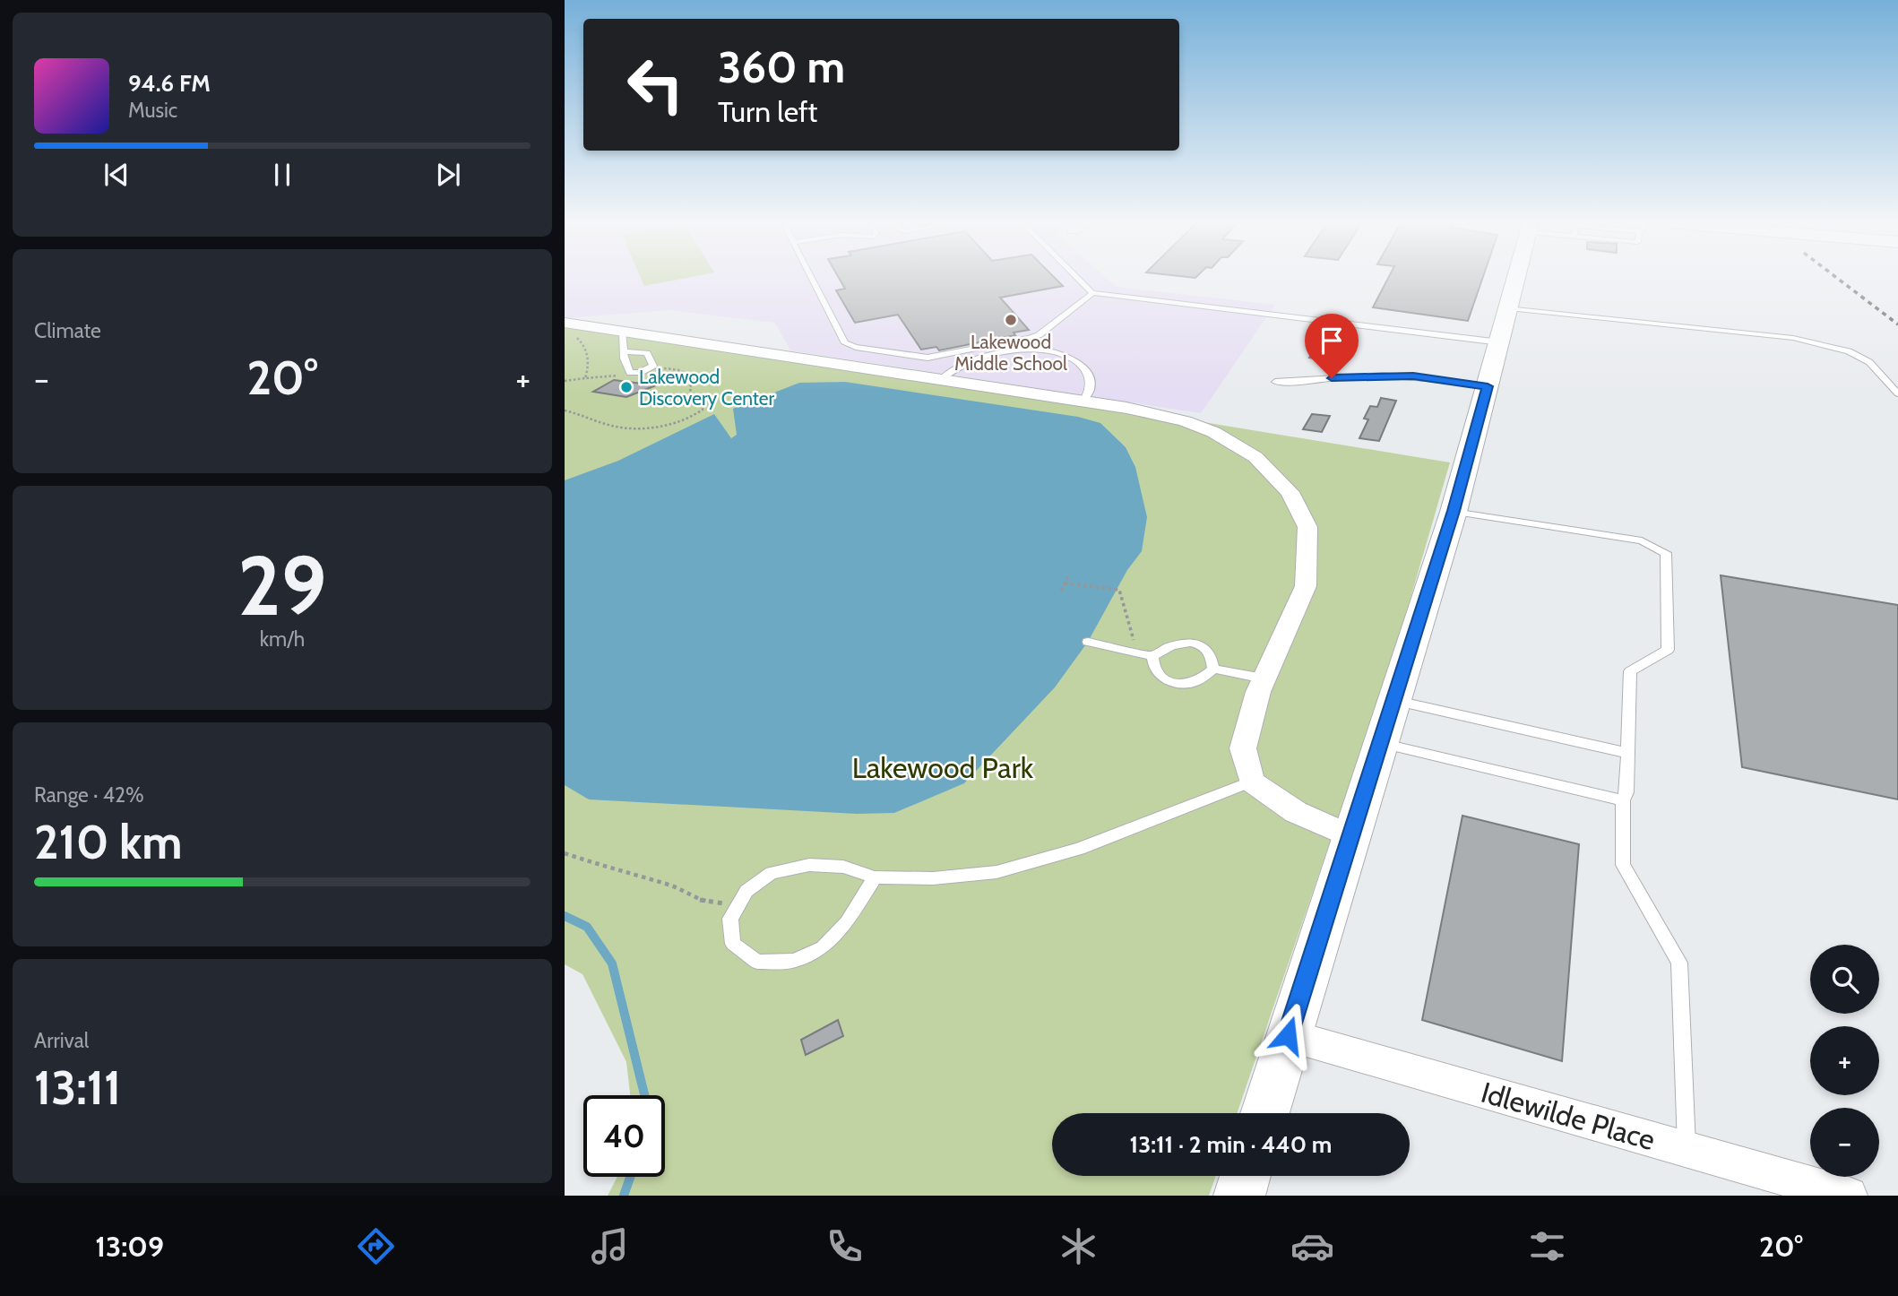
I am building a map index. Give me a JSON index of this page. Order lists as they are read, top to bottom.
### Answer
{
  "streets": {
    "street": ["Idlewilde Place"]
  },
  "parks": ["Lakewood Park"],
  "places": ["Lakewood Middle School", "Lakewood Discovery Center"],
  "page": {
    "turn": ["360 m", "Turn left"],
    "song": ["94.6 FM", "Music"],
    "tile": [
      "Climate",
      ["29", "km/h"],
      ["Range · 42%", "210 km"],
      ["Arrival", "13:11"]
    ],
    "heat": ["−", "20°", "+"],
    "map_buttons": ["+", "−"],
    "limit": "40",
    "trip": "13:11 · 2 min · 440 m",
    "tabs": ["13:09", "20°"]
  }
}
